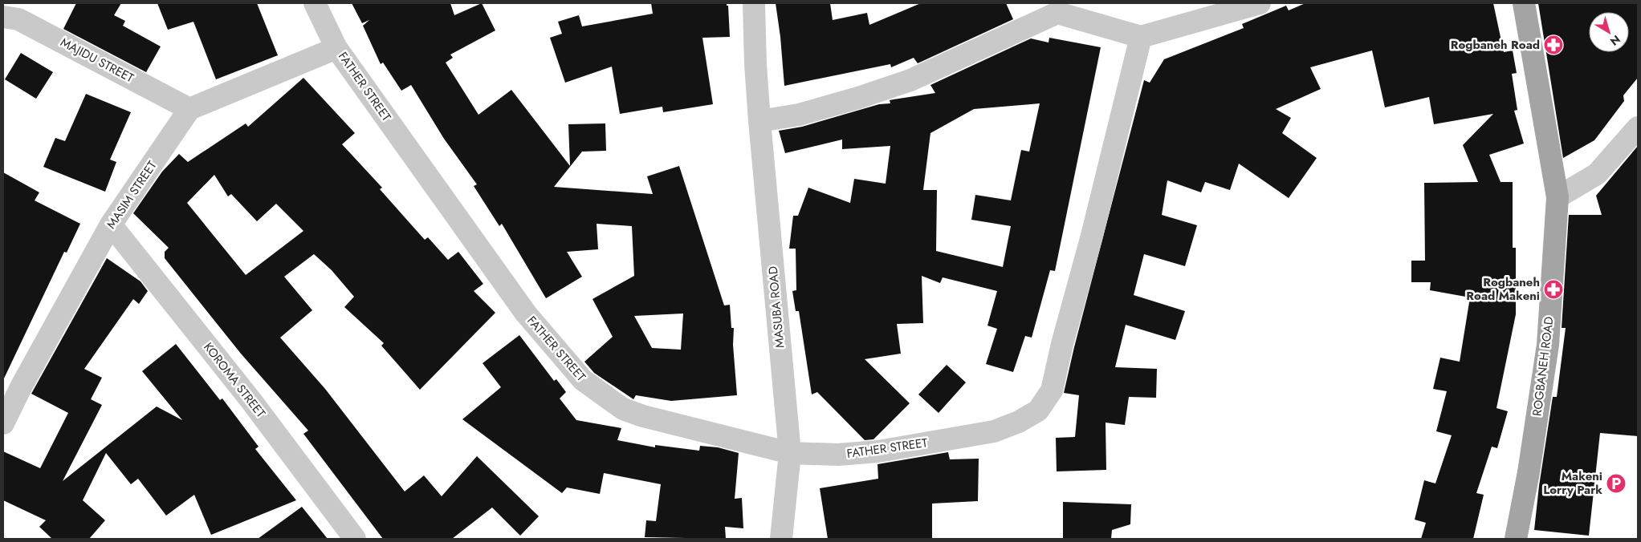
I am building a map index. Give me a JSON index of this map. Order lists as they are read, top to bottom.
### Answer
{
  "streets": {
    "main road": ["ROGBANEH ROAD"],
    "street": [
      "MAJIDU STREET",
      "FATHER STREET",
      "MASIM STREET",
      "MASUBA ROAD",
      "KOROMA STREET"
    ]
  },
  "crossings": [
    ["MAJIDU STREET", "MASIM STREET"],
    ["FATHER STREET", "MASUBA ROAD"],
    ["MASIM STREET", "KOROMA STREET"]
  ],
  "places": {
    "pharmacy": ["Rogbaneh Road", "Rogbaneh Road Makeni"],
    "parking": ["Makeni Lorry Park"]
  },
  "north": "bottom right"
}
